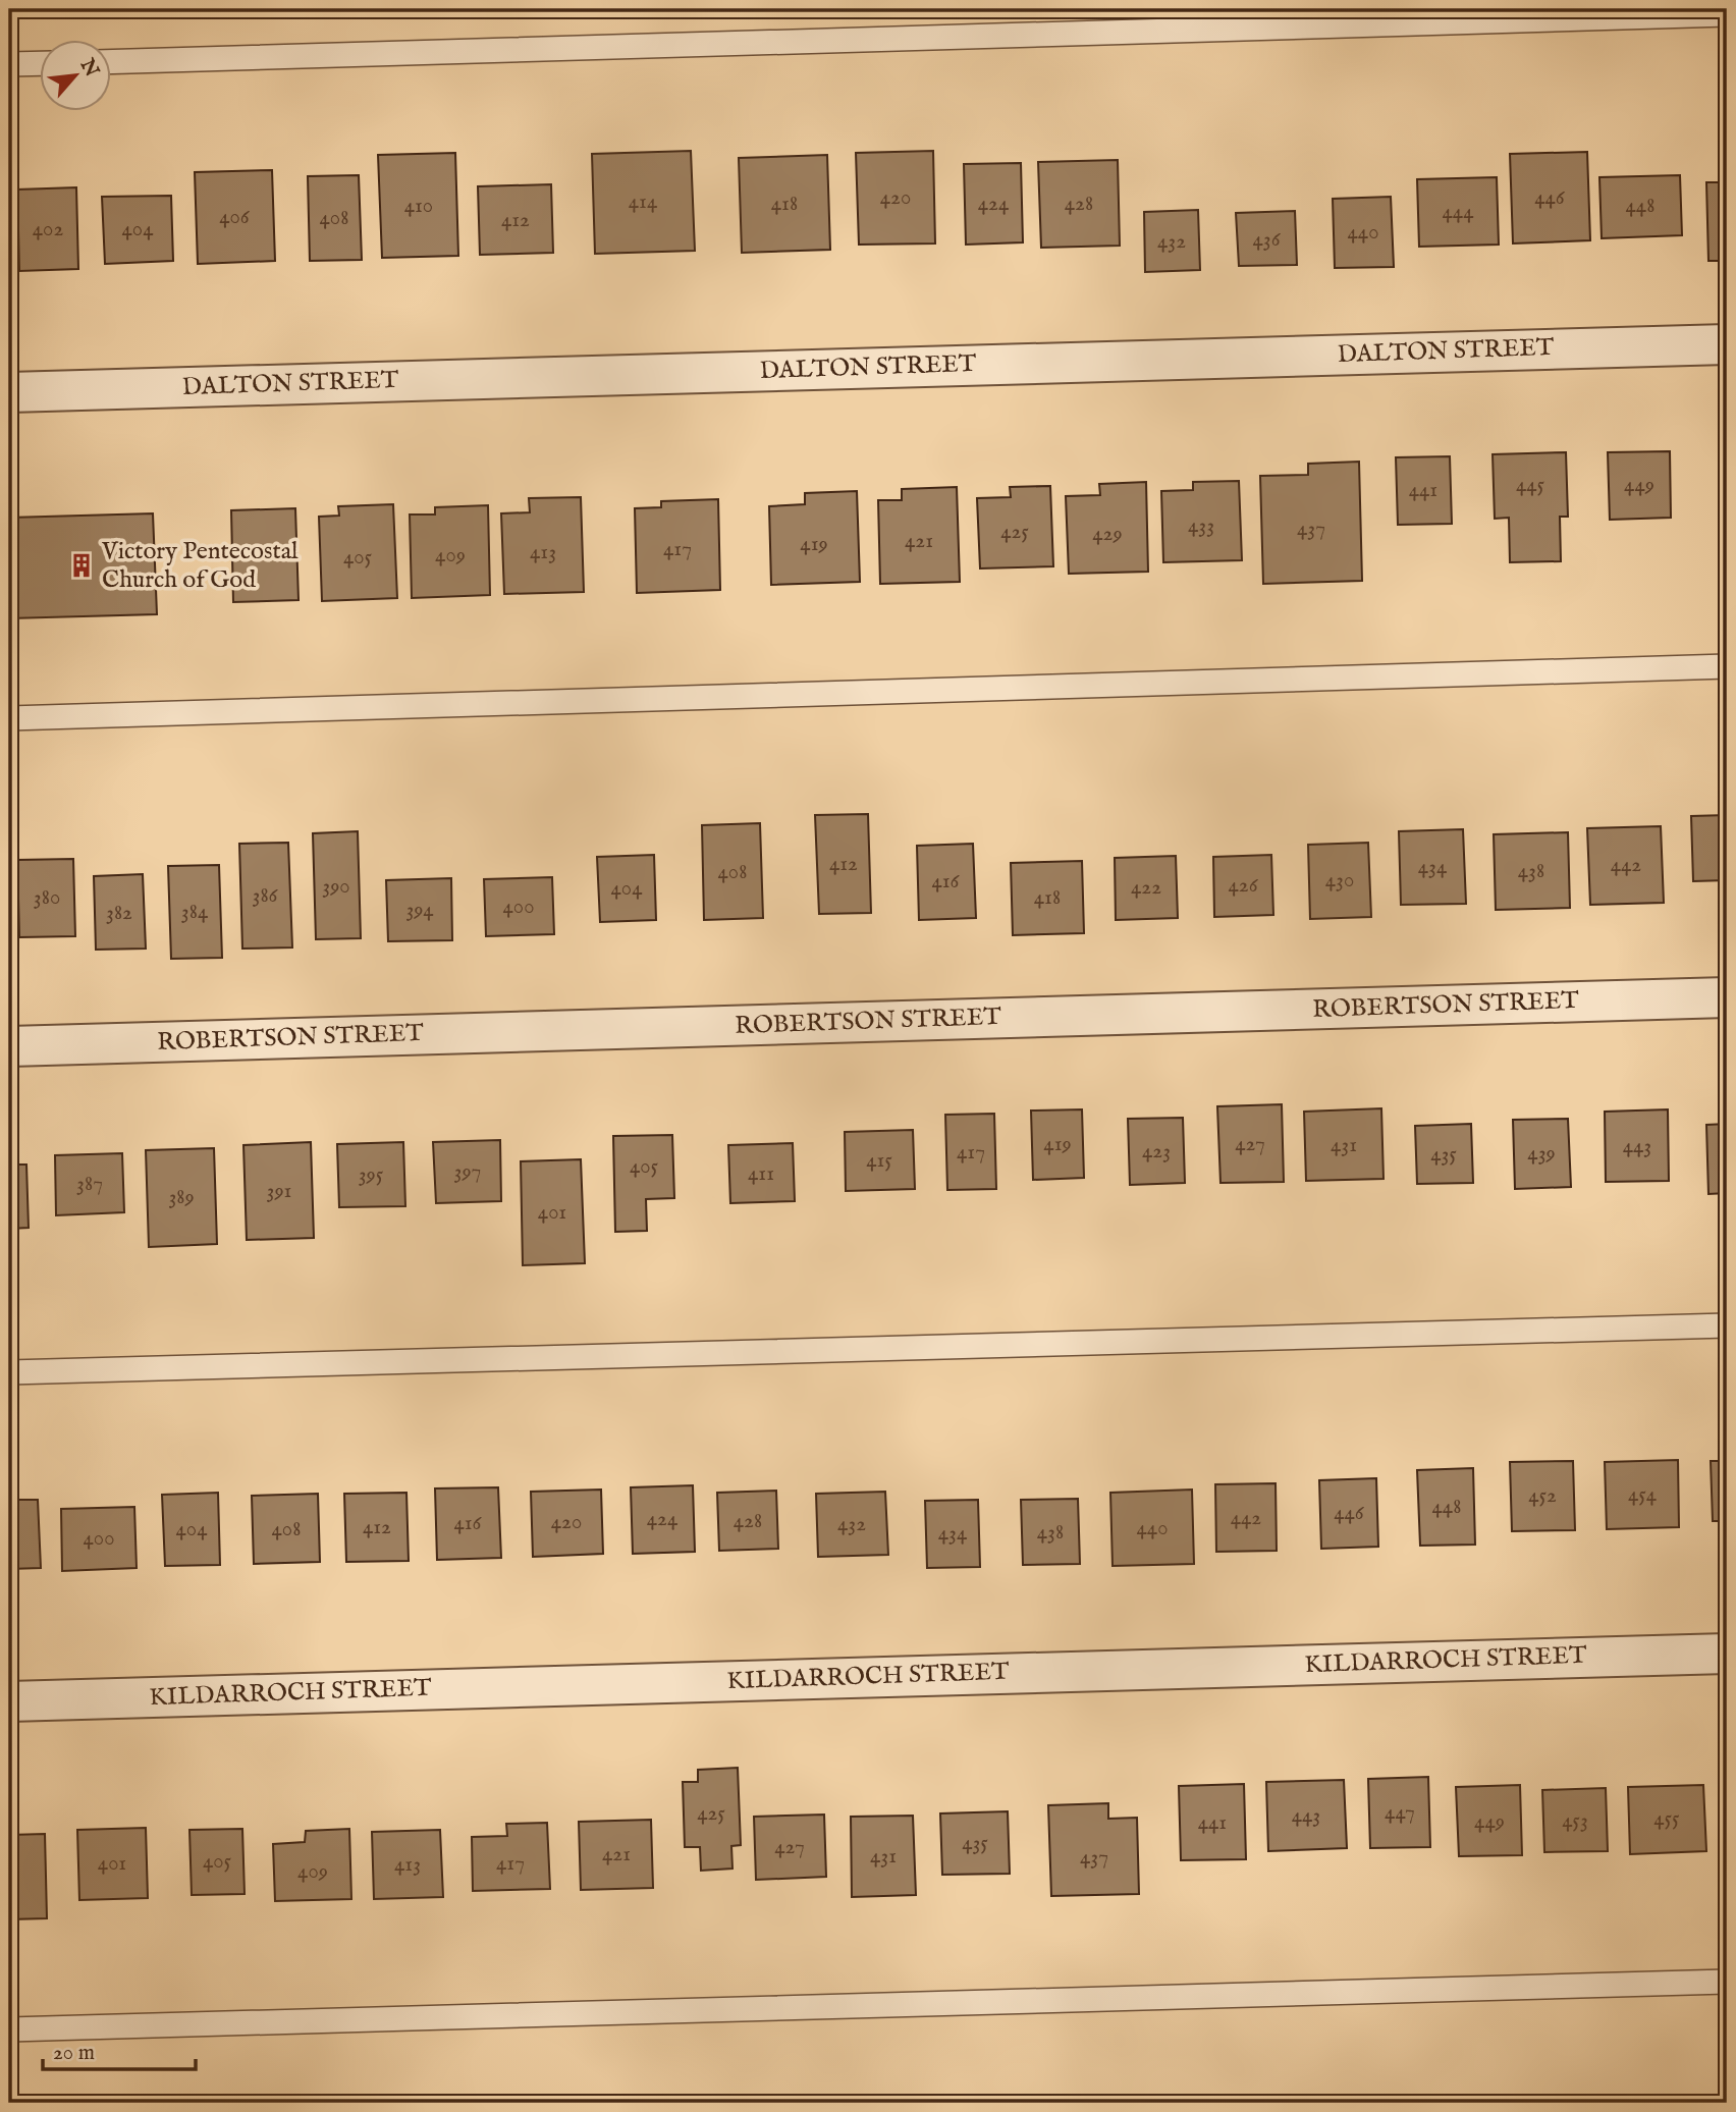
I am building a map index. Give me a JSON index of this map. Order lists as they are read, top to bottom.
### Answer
{
  "streets": {
    "street": ["DALTON STREET", "ROBERTSON STREET", "KILDARROCH STREET"]
  },
  "places": {
    "building": ["Victory Pentecostal Church of God"]
  },
  "house_numbers": [
    "420",
    "446",
    "414",
    "418",
    "424",
    "428",
    "410",
    "448",
    "444",
    "406",
    "408",
    "412",
    "402",
    "404",
    "440",
    "436",
    "432",
    "445",
    "449",
    "441",
    "433",
    "437",
    "425",
    "429",
    "421",
    "419",
    "417",
    "413",
    "409",
    "405",
    "412",
    "442",
    "434",
    "438",
    "408",
    "430",
    "416",
    "426",
    "390",
    "422",
    "404",
    "386",
    "380",
    "418",
    "400",
    "394",
    "384",
    "382",
    "419",
    "427",
    "431",
    "443",
    "423",
    "417",
    "439",
    "435",
    "415",
    "405",
    "397",
    "411",
    "395",
    "387",
    "391",
    "389",
    "401",
    "454",
    "452",
    "448",
    "446",
    "442",
    "424",
    "428",
    "420",
    "416",
    "432",
    "412",
    "440",
    "404",
    "408",
    "438",
    "434",
    "400",
    "447",
    "425",
    "443",
    "455",
    "453",
    "449",
    "441",
    "435",
    "427",
    "421",
    "431",
    "437",
    "405",
    "401",
    "417",
    "413",
    "409"
  ],
  "scale_bar": "20 m",
  "north": "top right"
}
